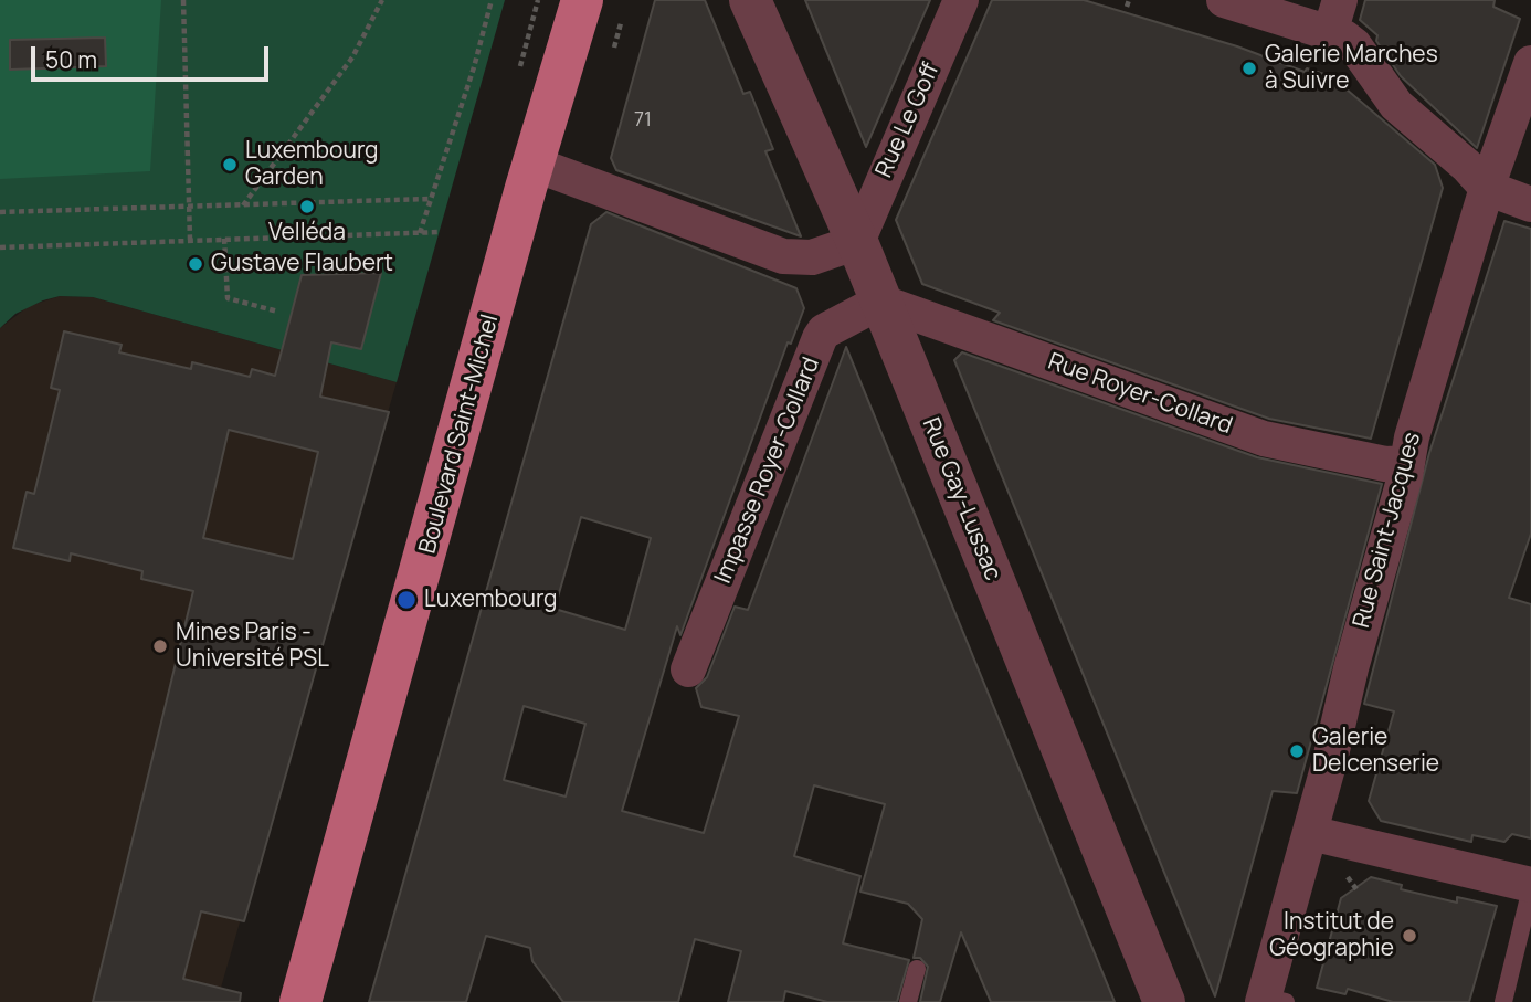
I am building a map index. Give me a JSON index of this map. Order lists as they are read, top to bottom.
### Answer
{
  "streets": {
    "main road": ["Boulevard Saint-Michel"],
    "street": [
      "Rue Le Goff",
      "Rue Royer-Collard",
      "Impasse Royer-Collard",
      "Rue Gay-Lussac",
      "Rue Saint-Jacques"
    ]
  },
  "crossings": [
    ["Rue Le Goff", "Rue Gay-Lussac"],
    ["Rue Royer-Collard", "Impasse Royer-Collard"],
    ["Rue Royer-Collard", "Rue Gay-Lussac"],
    ["Rue Royer-Collard", "Rue Saint-Jacques"],
    ["Impasse Royer-Collard", "Rue Gay-Lussac"]
  ],
  "places": [
    "Galerie Marches à Suivre",
    "Luxembourg Garden",
    "Velléda",
    "Gustave Flaubert",
    "Luxembourg",
    "Mines Paris - Université PSL",
    "Galerie Delcenserie",
    "Institut de Géographie"
  ],
  "house_numbers": ["71"],
  "scale_bar": "50 m"
}
